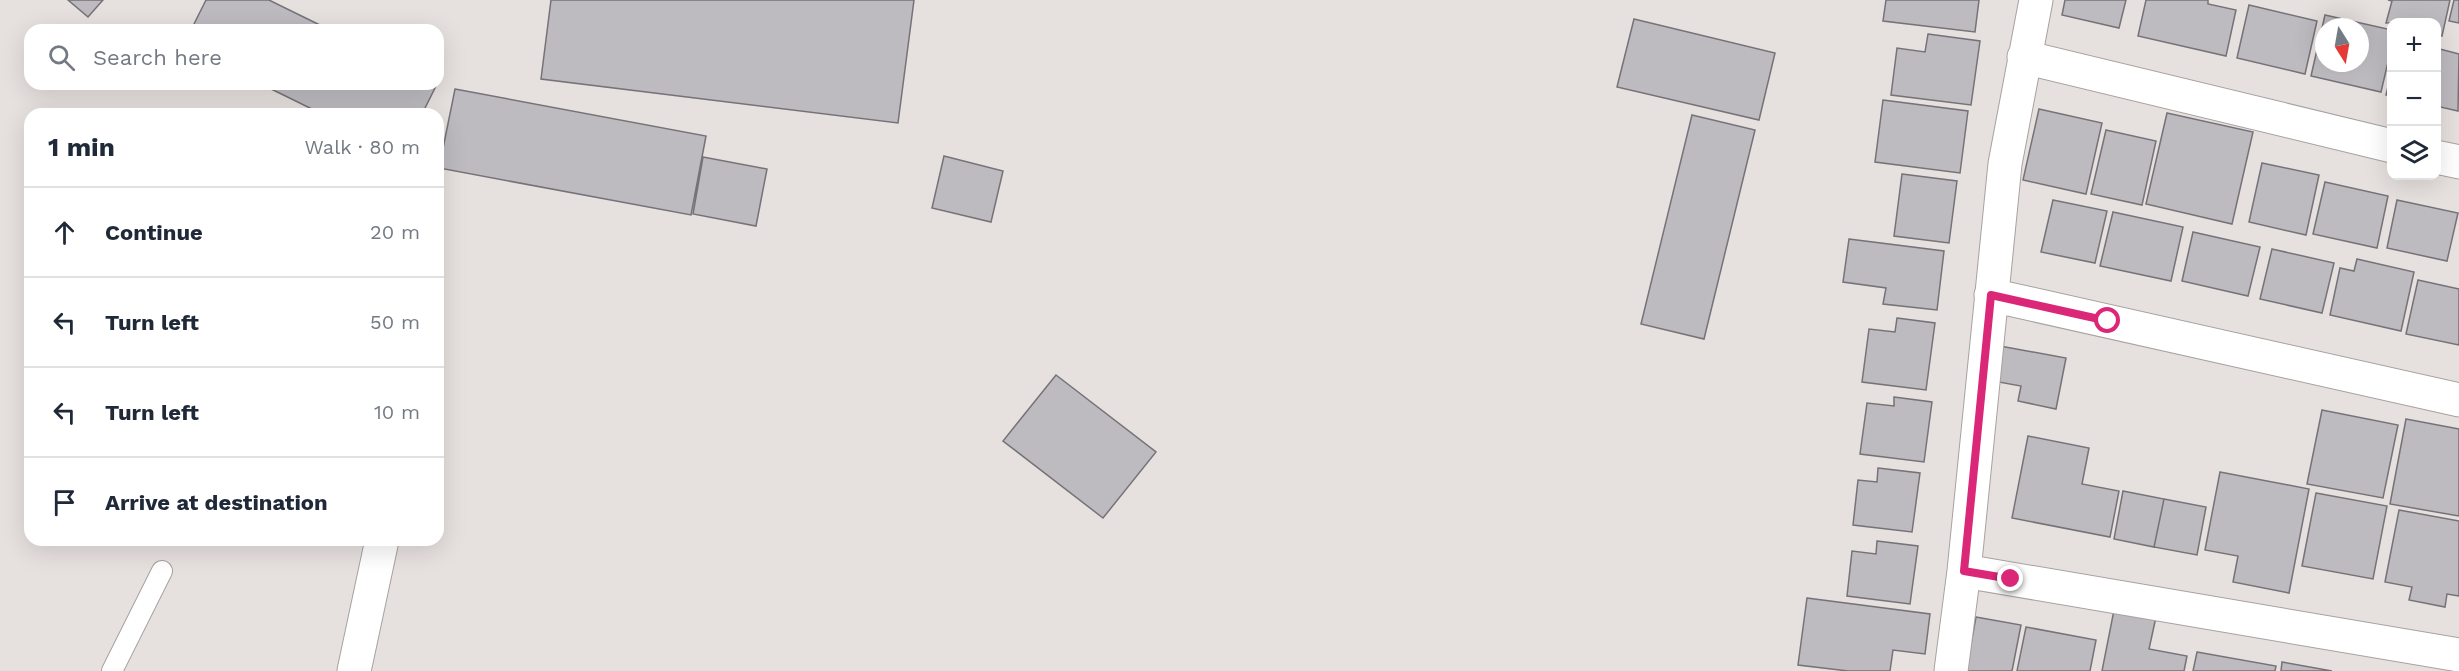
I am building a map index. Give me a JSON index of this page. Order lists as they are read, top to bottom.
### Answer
{
  "north": "bottom",
  "page": {
    "map_buttons": ["+", "−"],
    "search": "Search here",
    "heading": ["1 min", "Walk · 80 m"],
    "list": [
      ["Continue", "20 m"],
      ["Turn left", "50 m"],
      ["Turn left", "10 m"],
      "Arrive at destination"
    ]
  }
}
